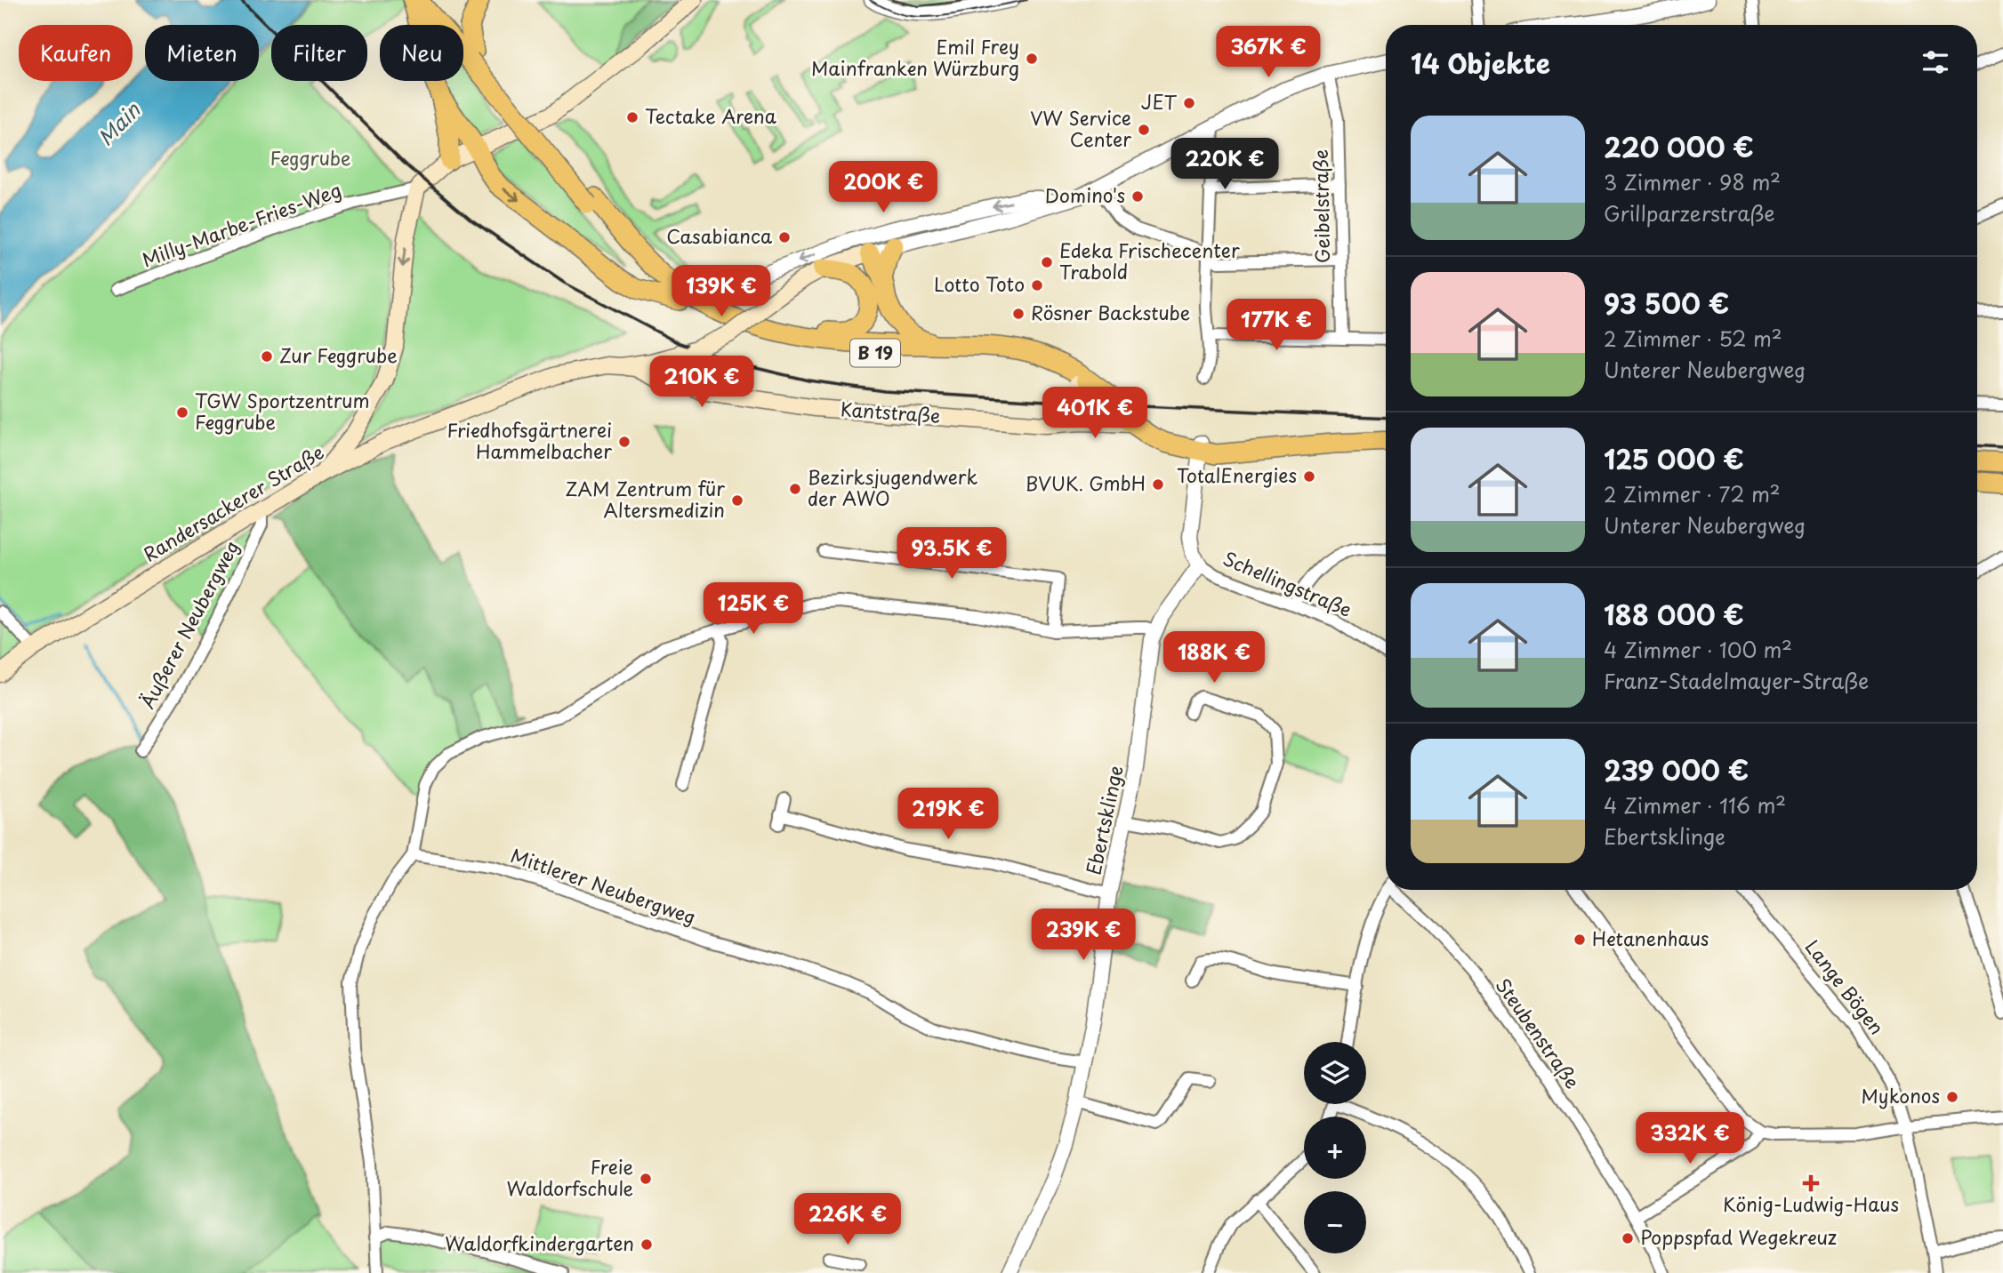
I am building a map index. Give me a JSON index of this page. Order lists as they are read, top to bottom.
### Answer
{
  "streets": {
    "main road": ["B 19", "Kantstraße", "Randersackerer Straße"],
    "street": [
      "Geibelstraße",
      "Milly-Marbe-Fries-Weg",
      "Schellingstraße",
      "Äußerer Neubergweg",
      "Ebertsklinge",
      "Mittlerer Neubergweg",
      "Lange Bögen",
      "Steubenstraße"
    ]
  },
  "crossings": [
    ["Geibelstraße", "Randersackerer Straße"],
    ["B 19", "Kantstraße"],
    ["Kantstraße", "Randersackerer Straße"],
    ["Randersackerer Straße", "Äußerer Neubergweg"],
    ["Schellingstraße", "Ebertsklinge"],
    ["Ebertsklinge", "Mittlerer Neubergweg"]
  ],
  "water": ["Main"],
  "parks": ["Feggrube"],
  "places": {
    "other": [
      "Emil Frey Mainfranken Würzburg",
      "JET",
      "Tectake Arena",
      "VW Service Center",
      "Domino's",
      "Casabianca",
      "Edeka Frischecenter Trabold",
      "Lotto Toto",
      "Rösner Backstube",
      "Zur Feggrube",
      "TGW Sportzentrum Feggrube",
      "Friedhofsgärtnerei Hammelbacher",
      "TotalEnergies",
      "BVUK. GmbH",
      "Bezirksjugendwerk der AWO",
      "ZAM Zentrum für Altersmedizin",
      "Hetanenhaus",
      "Mykonos",
      "Freie Waldorfschule",
      "Poppspfad Wegekreuz",
      "Waldorfkindergarten"
    ],
    "health": ["König-Ludwig-Haus"]
  },
  "page": {
    "chip": [
      "Kaufen",
      "Mieten",
      "Filter",
      "Neu"
    ],
    "heading": "14 Objekte",
    "price": [
      "367K €",
      "220K €",
      "200K €",
      "139K €",
      "177K €",
      "210K €",
      "401K €",
      "93.5K €",
      "125K €",
      "188K €",
      "219K €",
      "239K €",
      "332K €",
      "226K €"
    ],
    "list": [
      {
        "name": "220 000 €",
        "note": "3 Zimmer · 98 m² · Grillparzerstraße"
      },
      {
        "name": "93 500 €",
        "note": "2 Zimmer · 52 m² · Unterer Neubergweg"
      },
      {
        "name": "125 000 €",
        "note": "2 Zimmer · 72 m² · Unterer Neubergweg"
      },
      {
        "name": "188 000 €",
        "note": "4 Zimmer · 100 m² · Franz-Stadelmayer-Straße"
      },
      {
        "name": "239 000 €",
        "note": "4 Zimmer · 116 m² · Ebertsklinge"
      }
    ],
    "map_buttons": ["+", "−"]
  }
}
